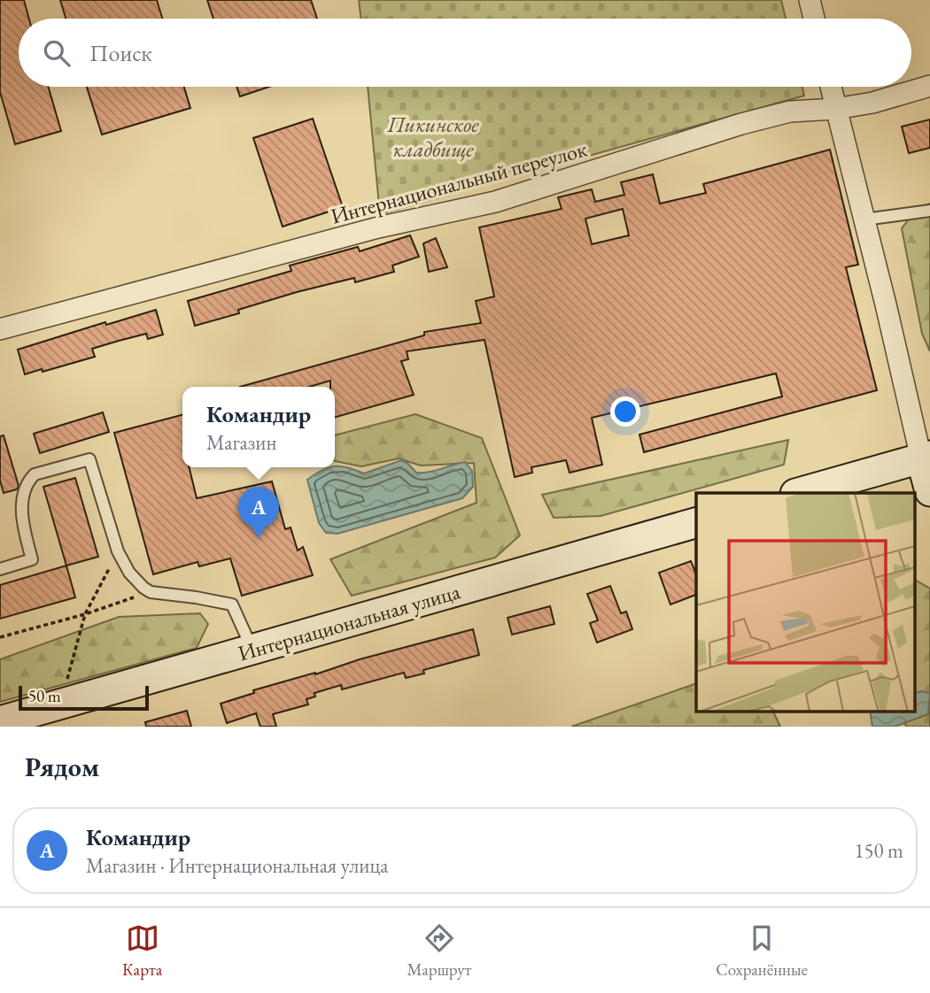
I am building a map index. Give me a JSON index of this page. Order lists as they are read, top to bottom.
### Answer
{
  "streets": {
    "main road": ["Интернациональная улица"],
    "street": ["Интернациональный переулок"]
  },
  "parks": ["Пикинское кладбище"],
  "scale_bar": "50 m",
  "page": {
    "search": "Поиск",
    "popup": ["Командир", "Магазин"],
    "pins": "A",
    "scale": "50 m",
    "heading": "Рядом",
    "list": [
      {
        "mark": "A",
        "name": "Командир",
        "note": "Магазин · Интернациональная улица",
        "value": "150 m"
      }
    ],
    "nav": ["Карта", "Маршрут", "Сохранённые"]
  }
}
